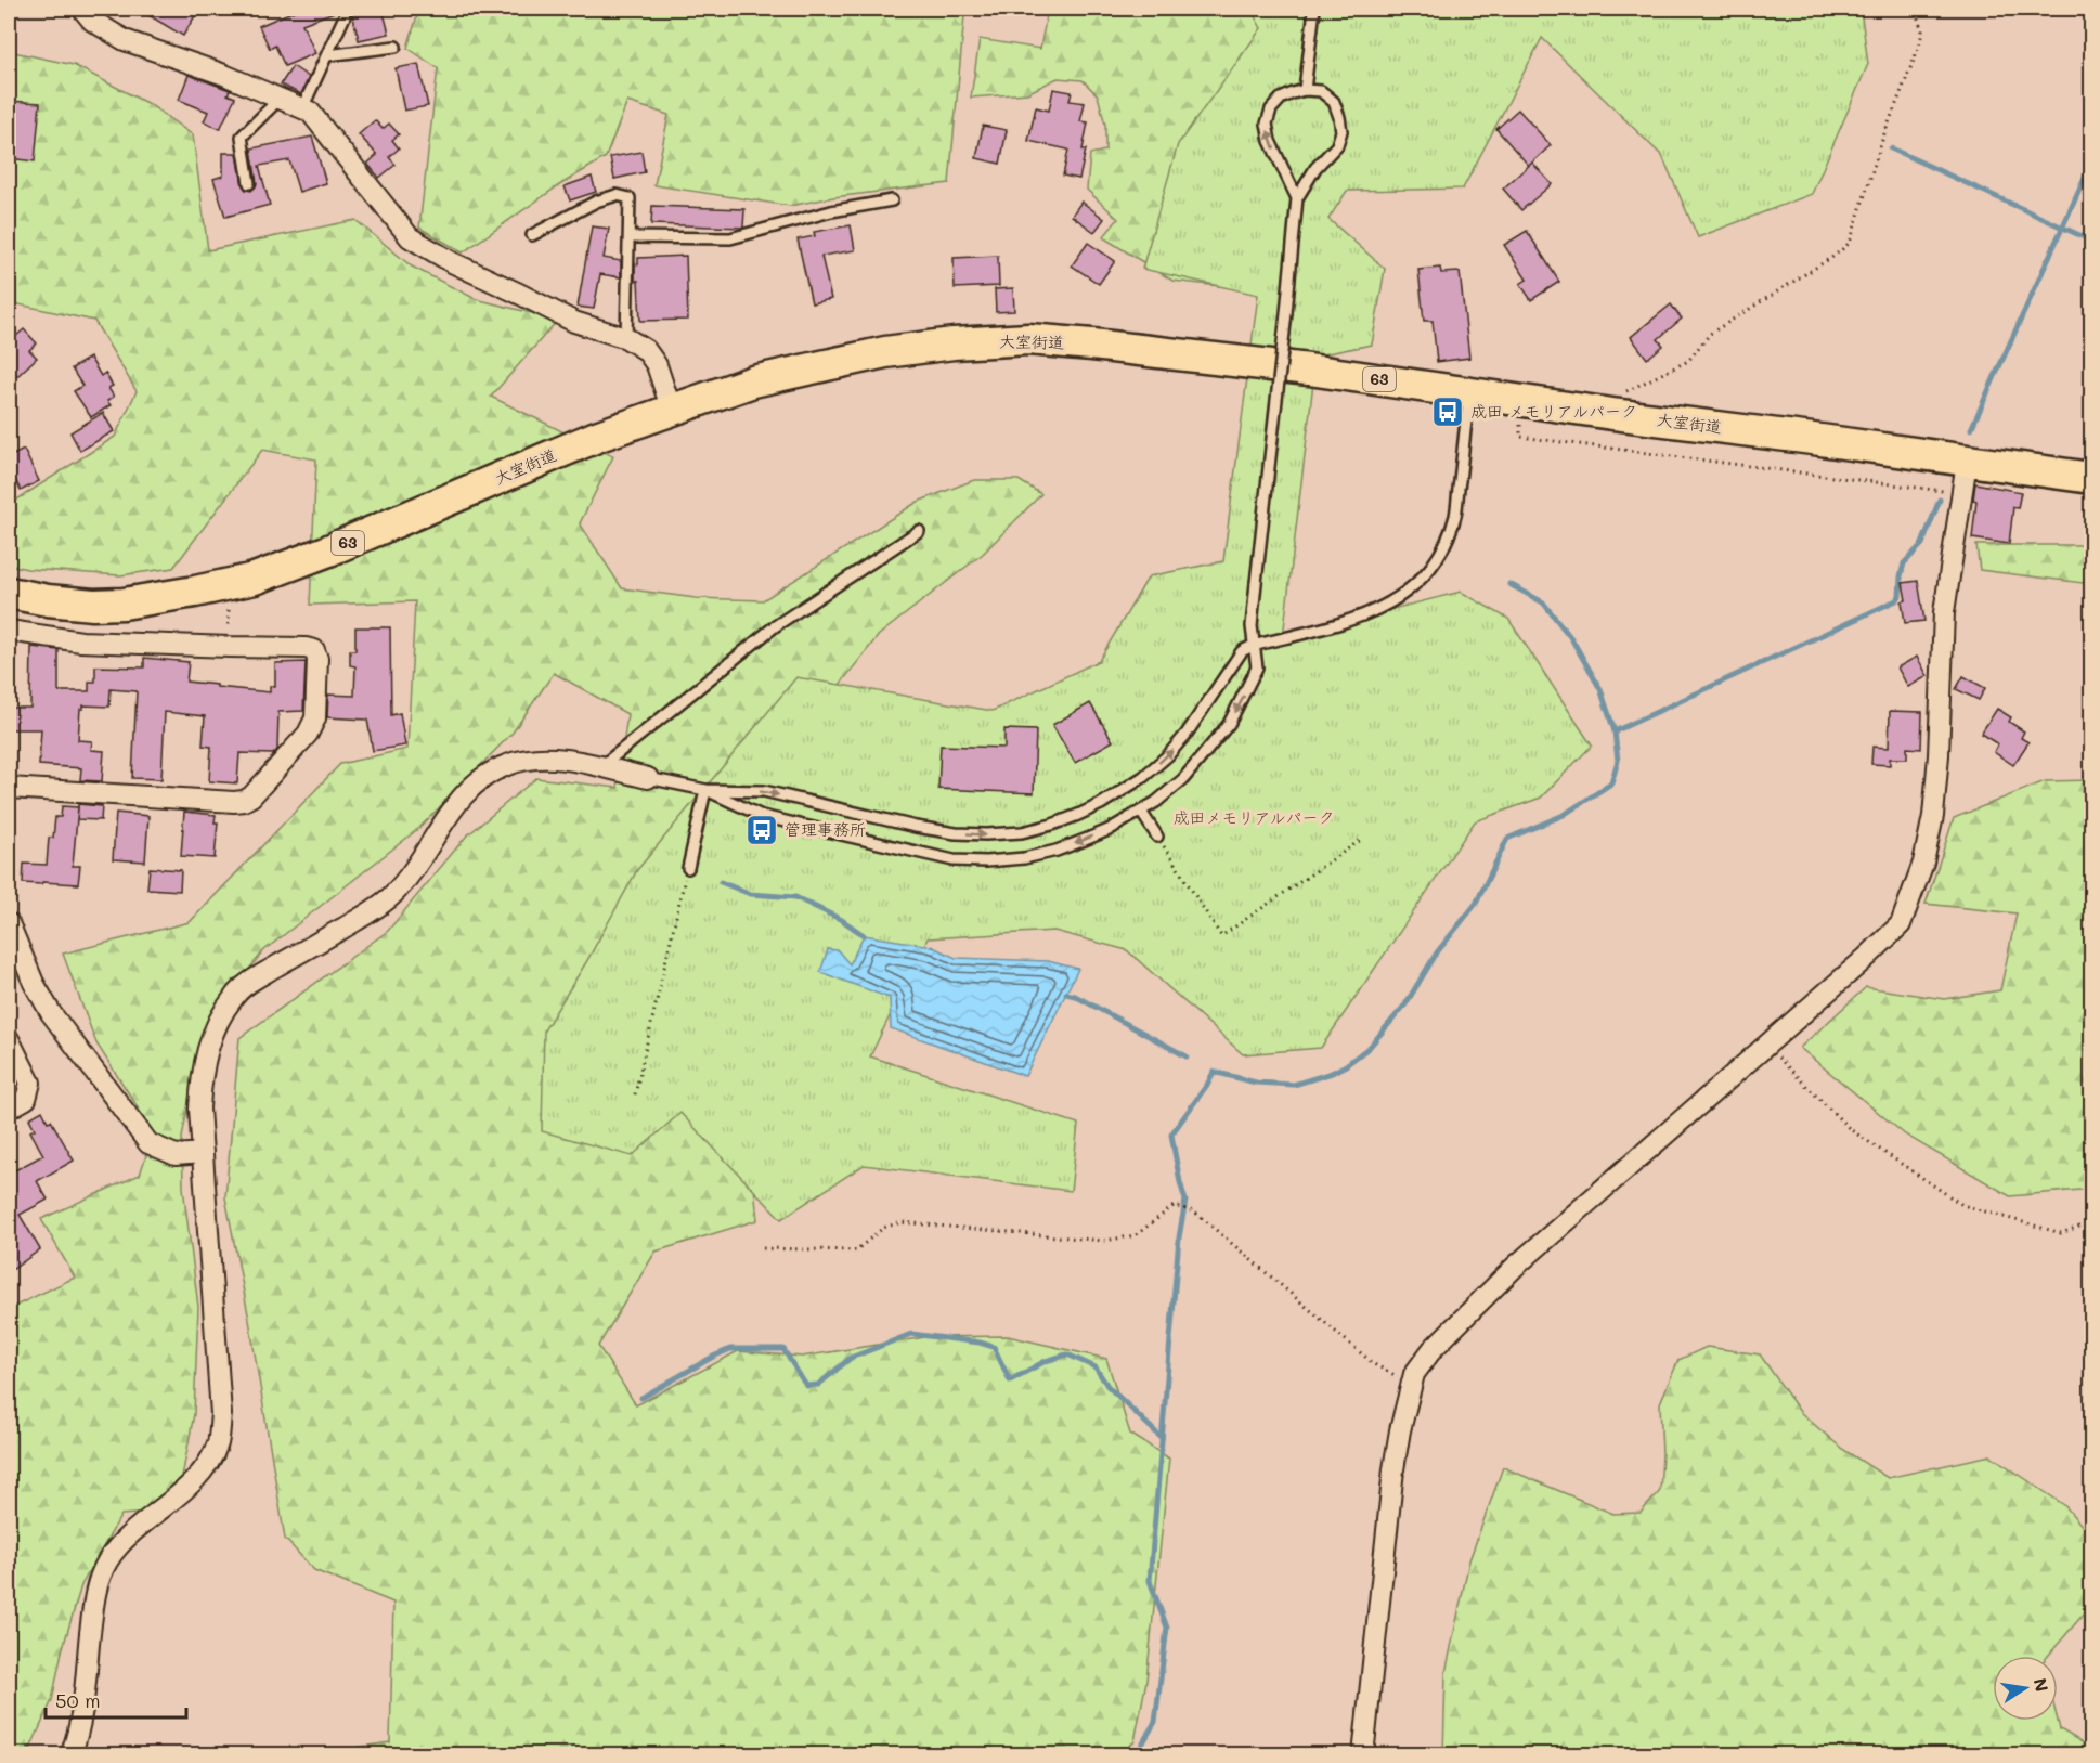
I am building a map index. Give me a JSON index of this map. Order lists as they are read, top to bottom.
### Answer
{
  "streets": {
    "main road": ["大室街道", "63"]
  },
  "parks": ["成田メモリアルパーク"],
  "places": {
    "bus stop": ["成田 メモリアルパーク", "管理事務所"]
  },
  "scale_bar": "50 m",
  "north": "right"
}
